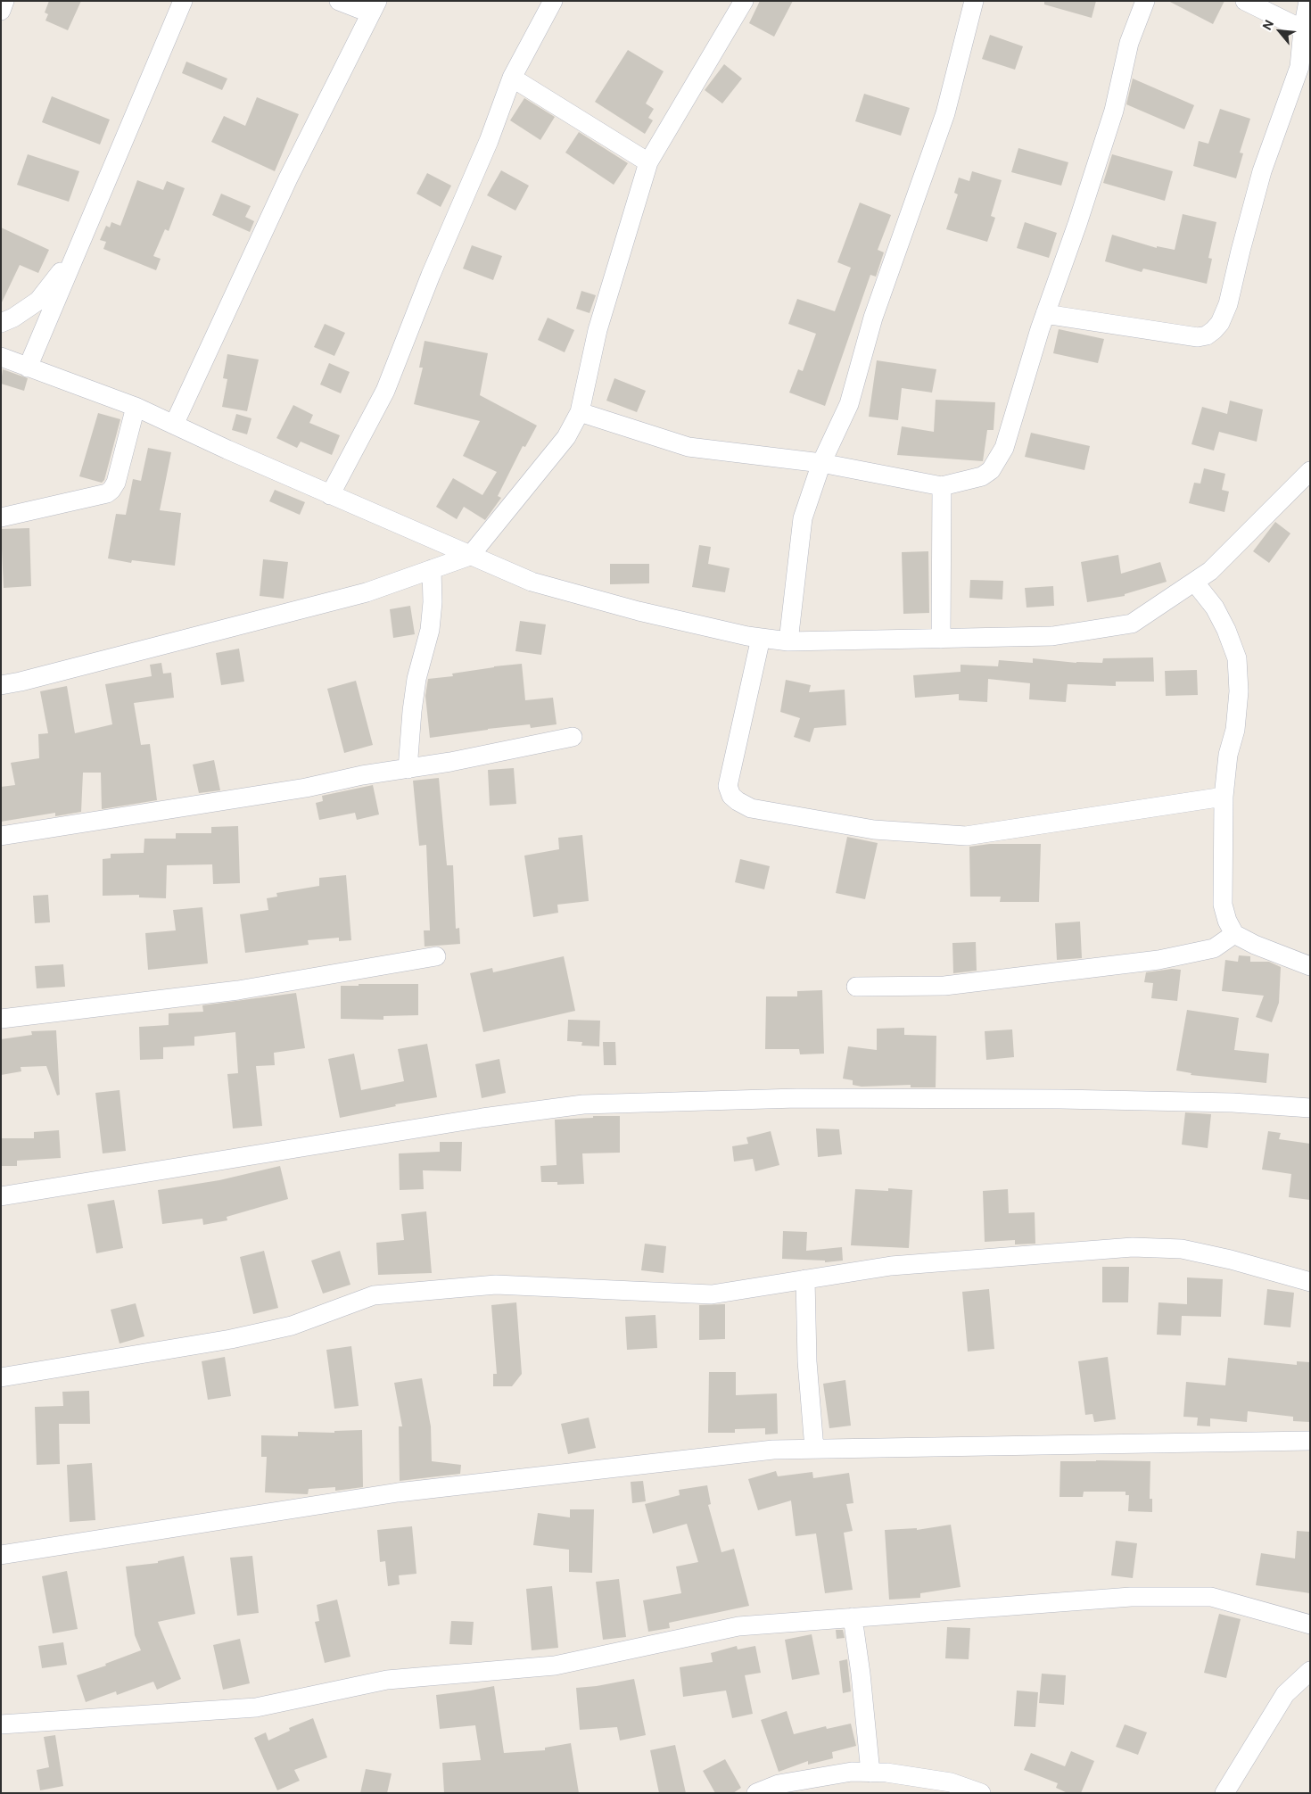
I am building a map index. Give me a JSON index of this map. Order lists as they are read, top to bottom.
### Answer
{
  "north": "top left"
}
